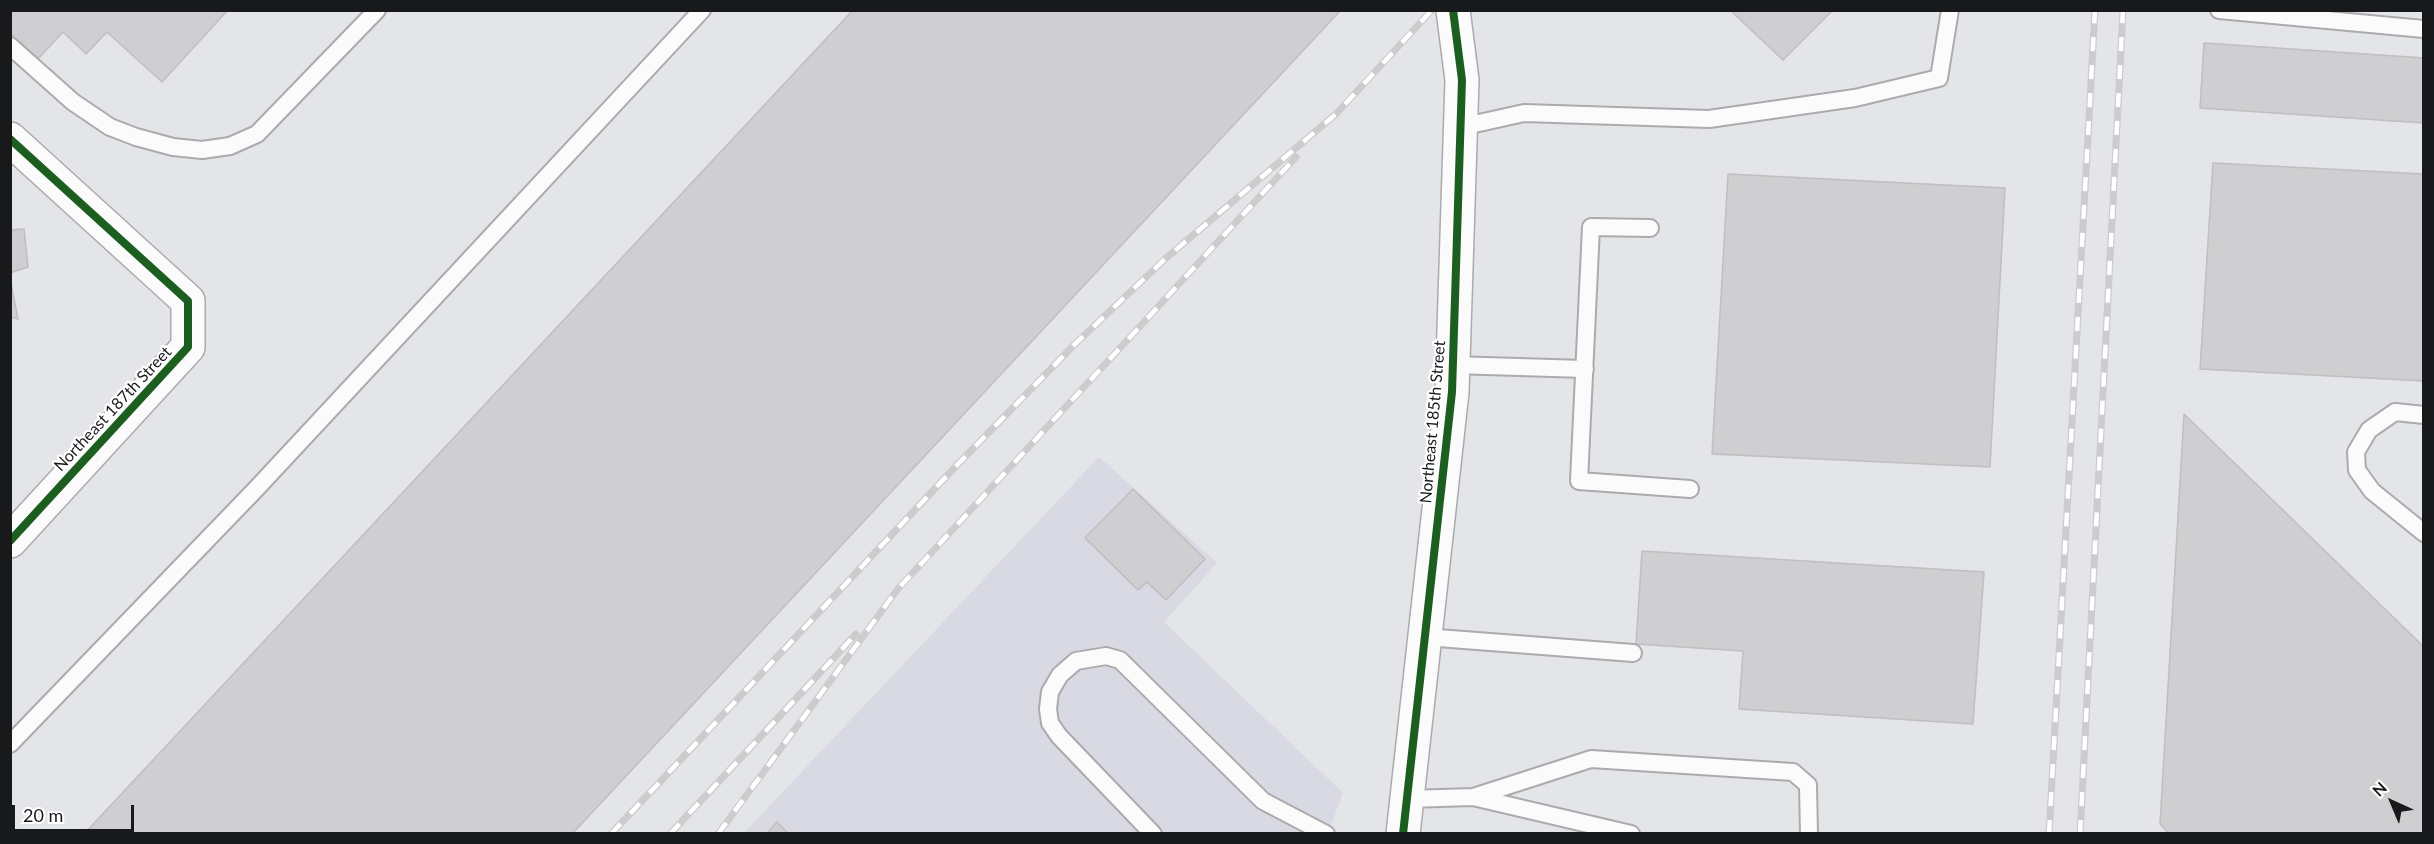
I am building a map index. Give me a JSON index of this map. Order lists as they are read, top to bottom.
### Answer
{
  "streets": {
    "street": ["Northeast 187th Street", "Northeast 185th Street"]
  },
  "scale_bar": "20 m",
  "north": "top left"
}
